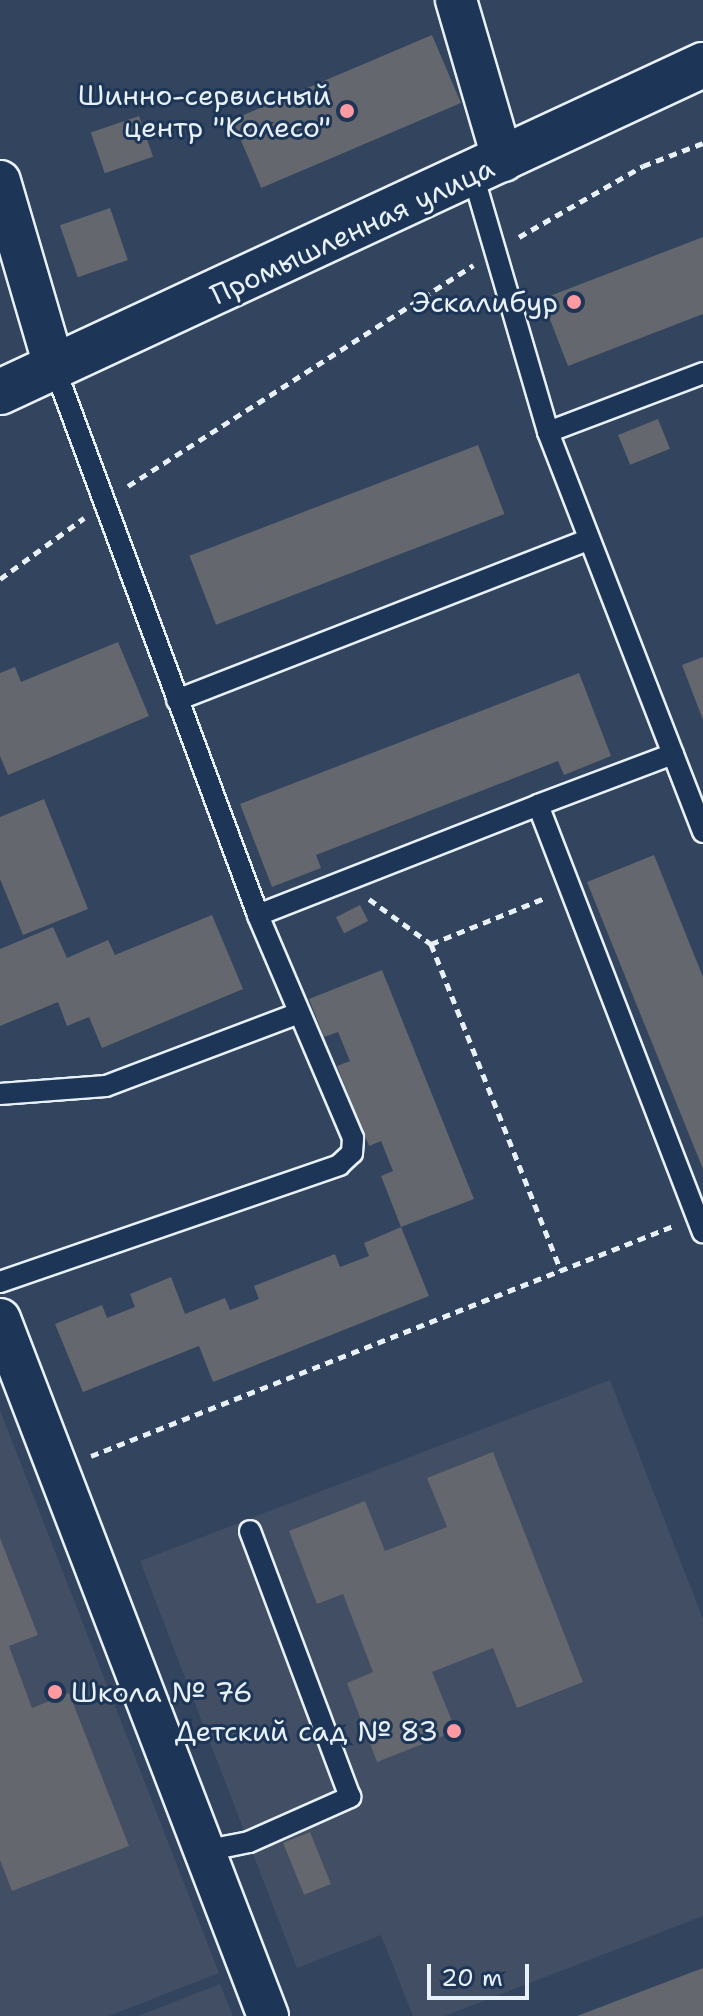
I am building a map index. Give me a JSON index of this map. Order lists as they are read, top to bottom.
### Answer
{
  "streets": {
    "street": ["Промышленная улица"]
  },
  "places": [
    "Шинно-сервисный центр \"Колесо\"",
    "Эскалибур",
    "Школа № 76",
    "Детский сад № 83"
  ],
  "scale_bar": "20 m"
}
